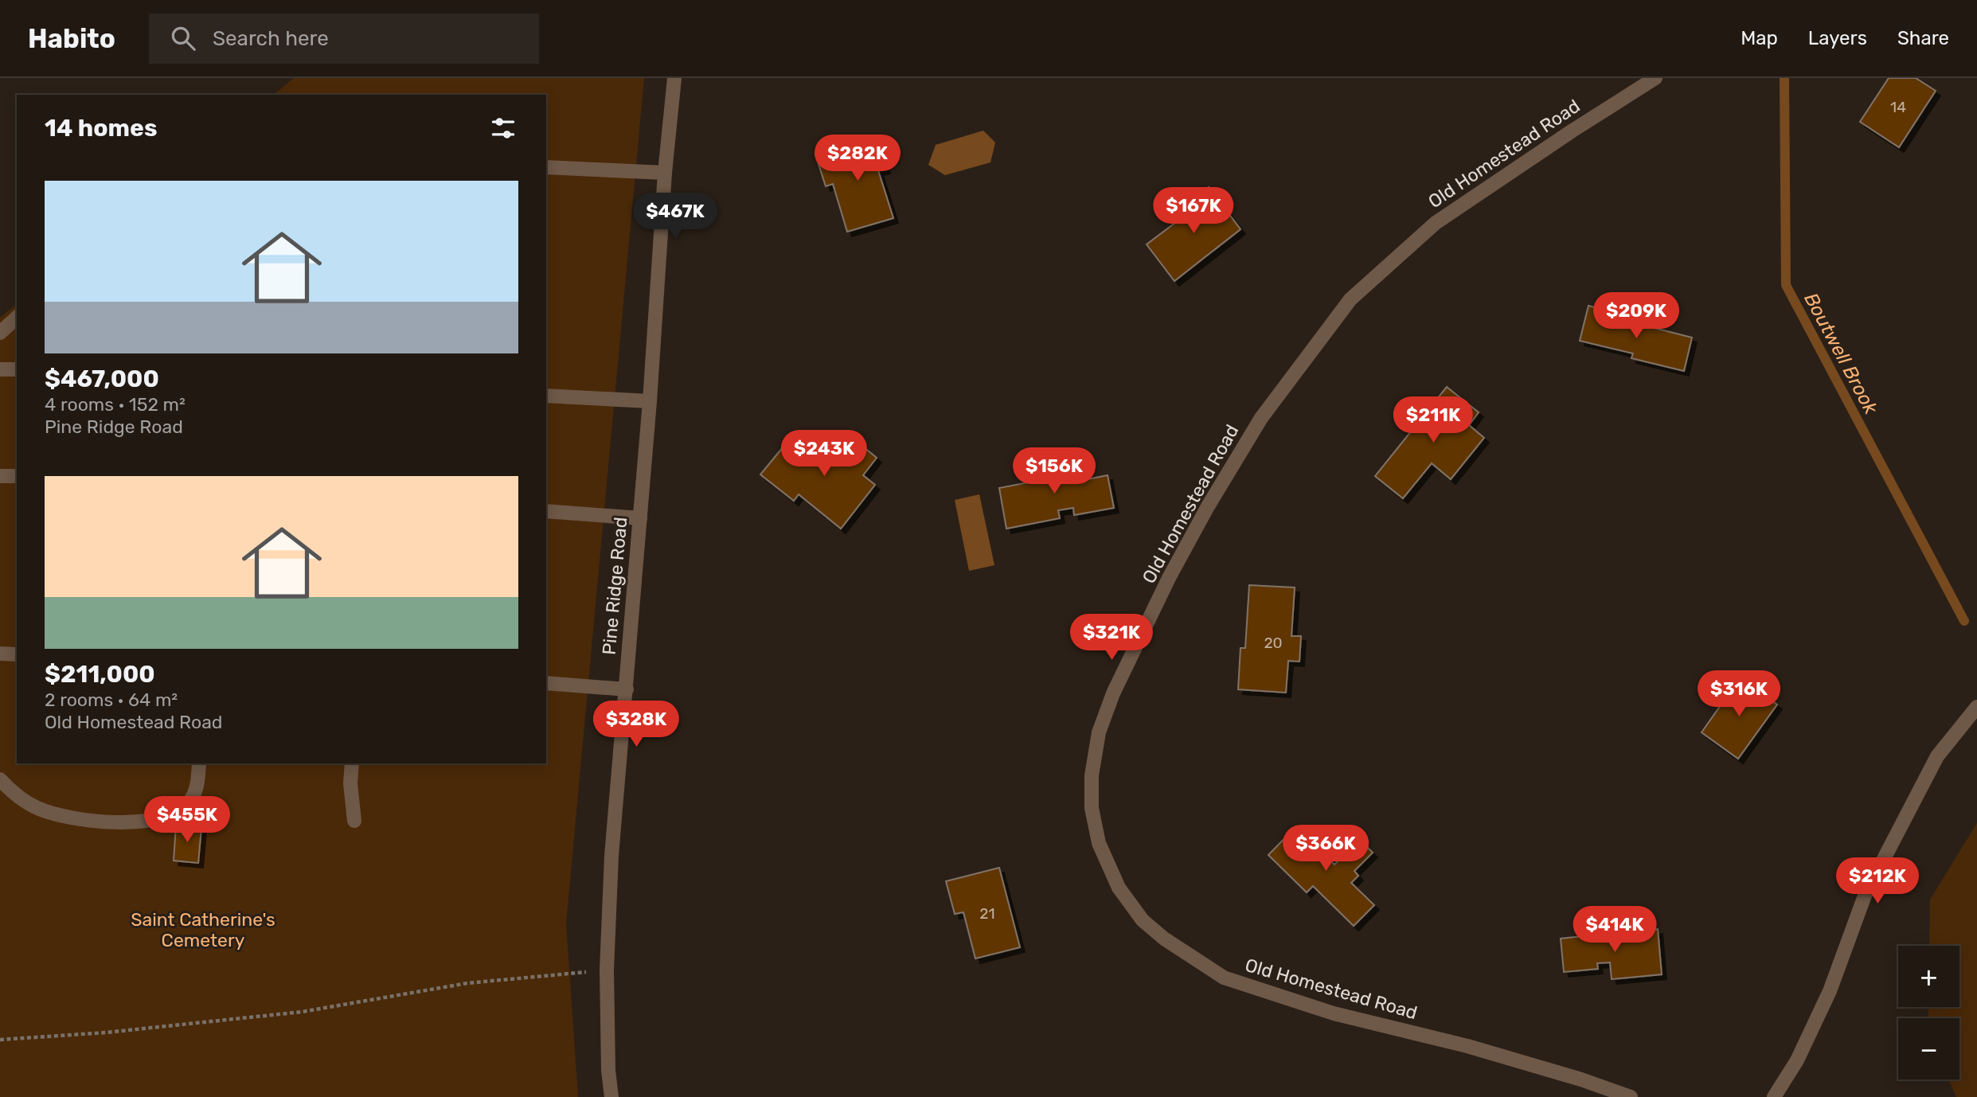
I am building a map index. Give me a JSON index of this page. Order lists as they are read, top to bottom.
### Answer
{
  "streets": {
    "street": ["Old Homestead Road", "Pine Ridge Road"]
  },
  "water": ["Boutwell Brook"],
  "parks": ["Saint Catherine's Cemetery"],
  "house_numbers": ["14", "20", "21"],
  "page": {
    "header": "Habito",
    "search": "Search here",
    "nav": ["Map", "Layers", "Share"],
    "heading": "14 homes",
    "price": [
      "$282K",
      "$167K",
      "$467K",
      "$209K",
      "$211K",
      "$243K",
      "$156K",
      "$321K",
      "$316K",
      "$328K",
      "$455K",
      "$366K",
      "$212K",
      "$414K"
    ],
    "list": [
      {
        "name": "$467,000",
        "note": "4 rooms · 152 m² · Pine Ridge Road"
      },
      {
        "name": "$211,000",
        "note": "2 rooms · 64 m² · Old Homestead Road"
      }
    ],
    "map_buttons": ["+", "−"]
  }
}
